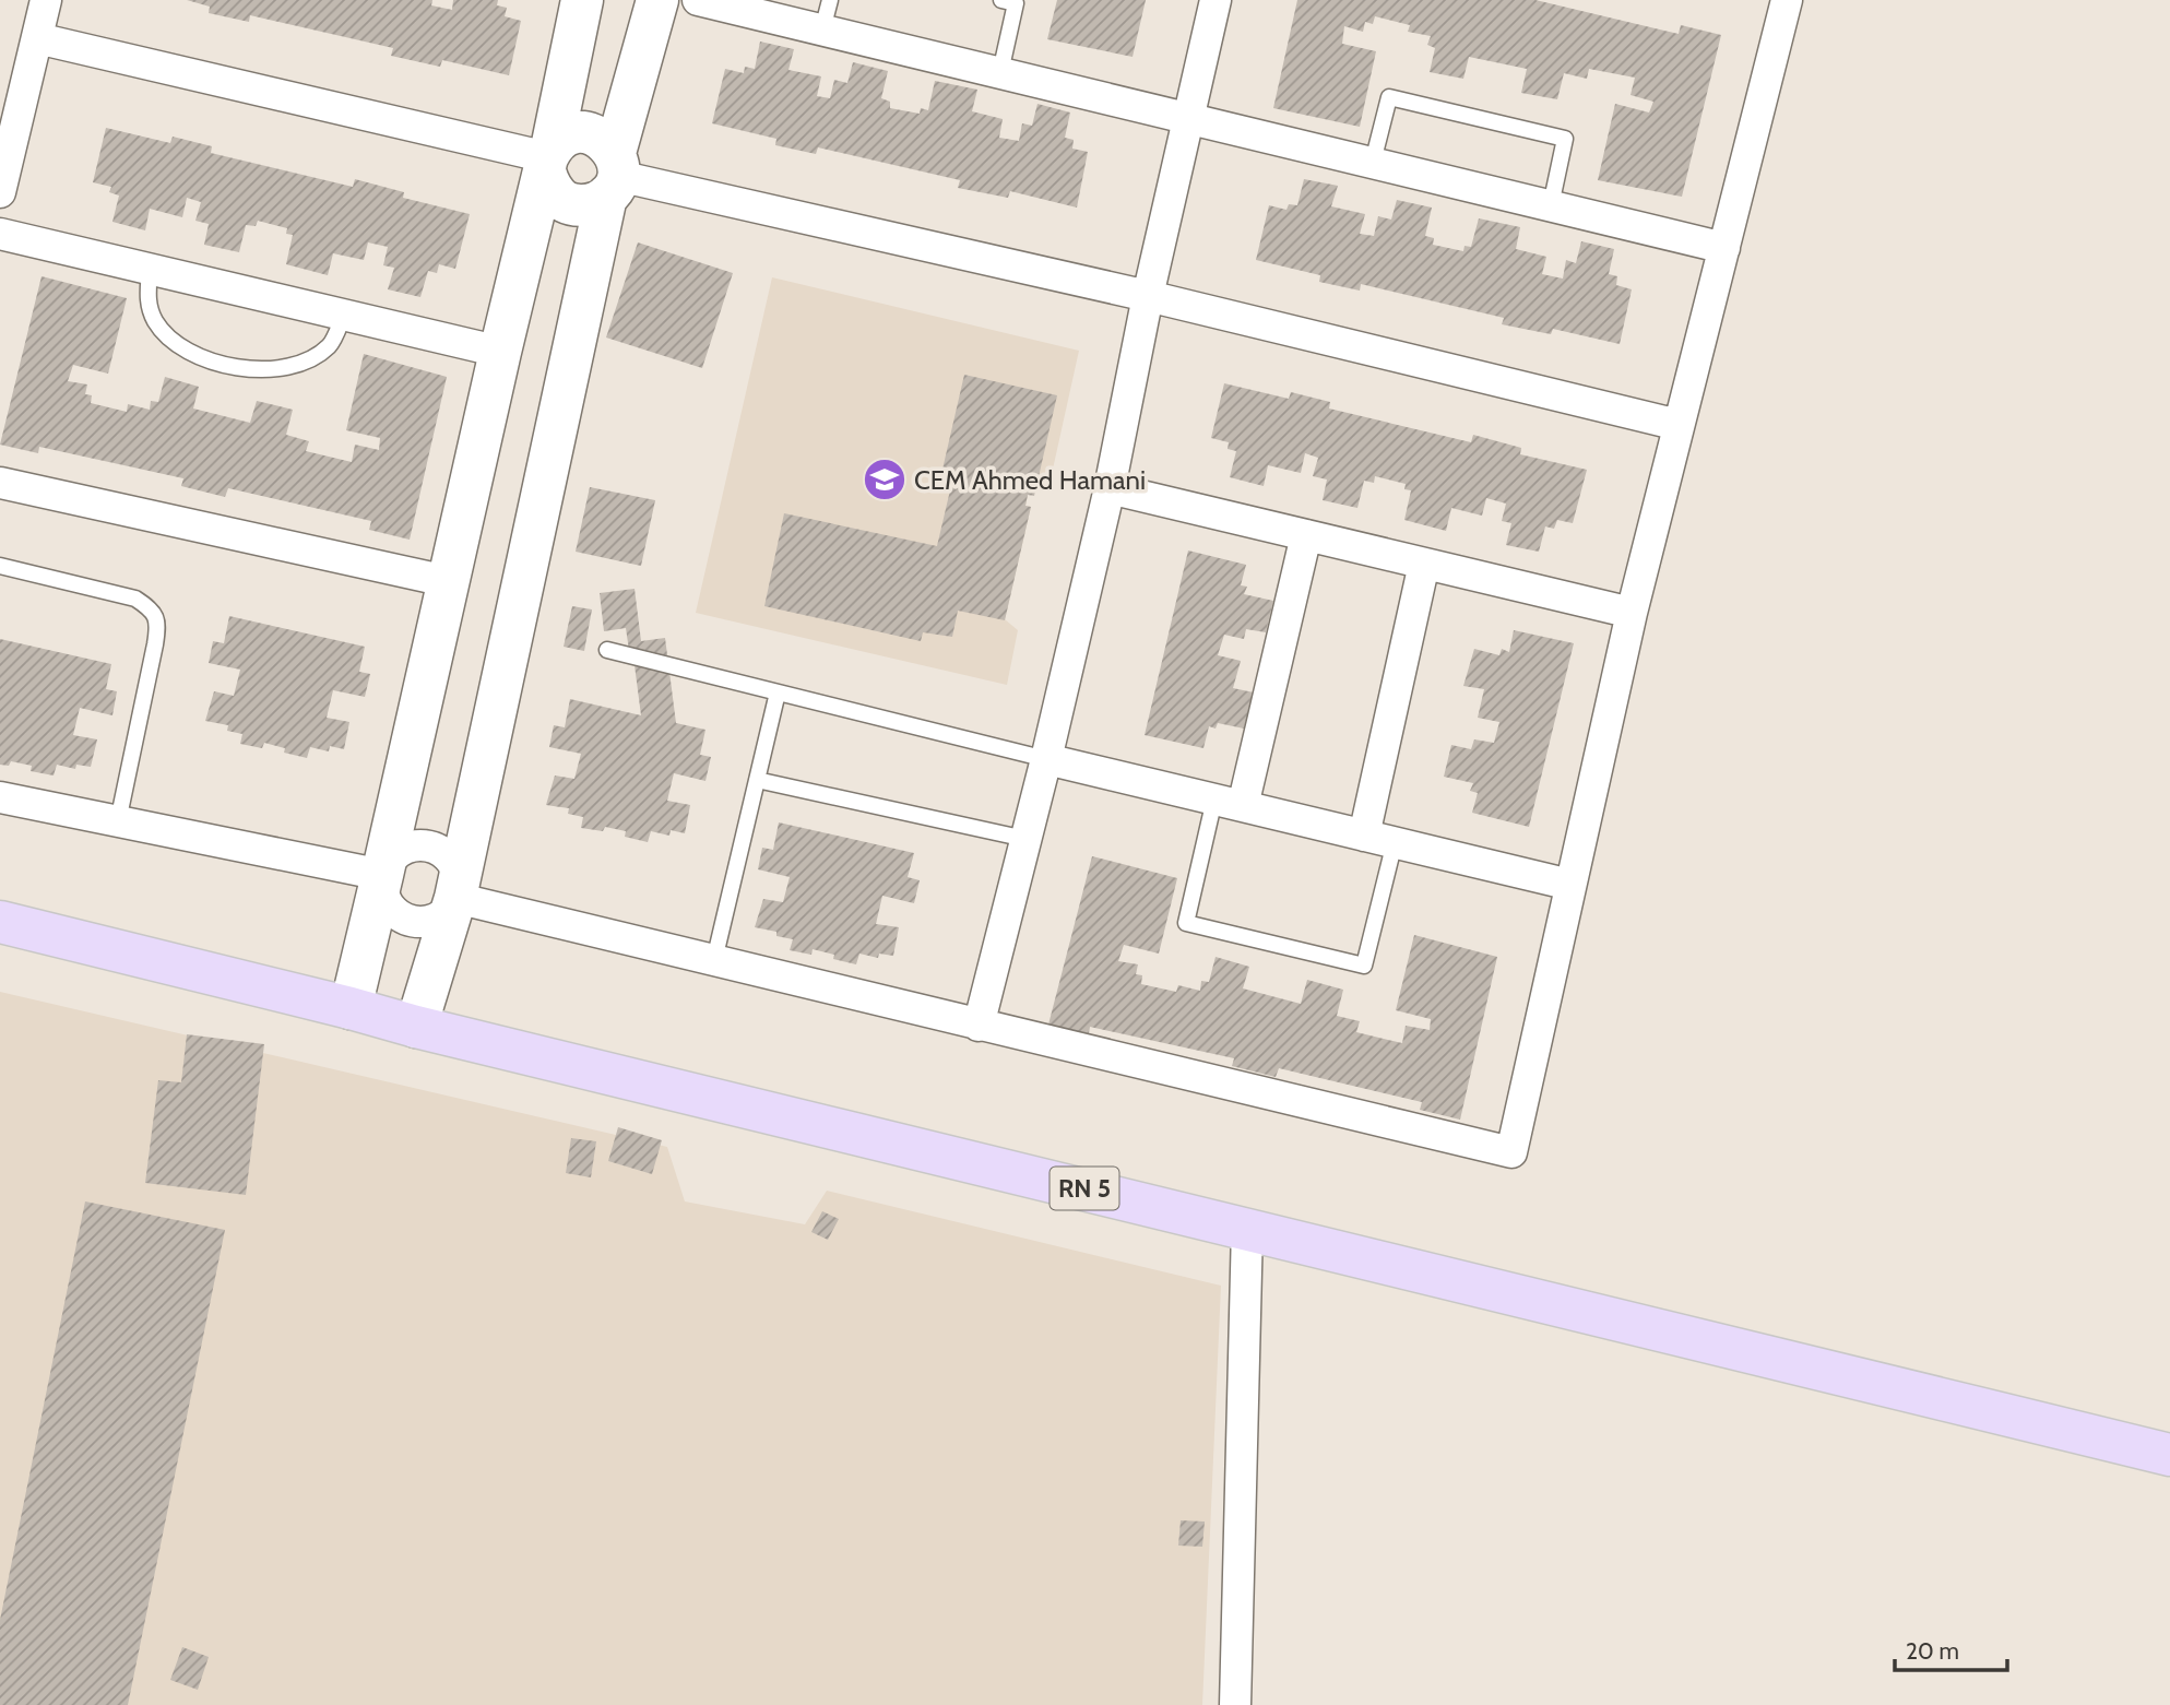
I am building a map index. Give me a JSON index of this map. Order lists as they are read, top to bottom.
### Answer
{
  "streets": {
    "main road": ["RN 5"]
  },
  "places": {
    "school or university": ["CEM Ahmed Hamani"]
  },
  "scale_bar": "20 m"
}
